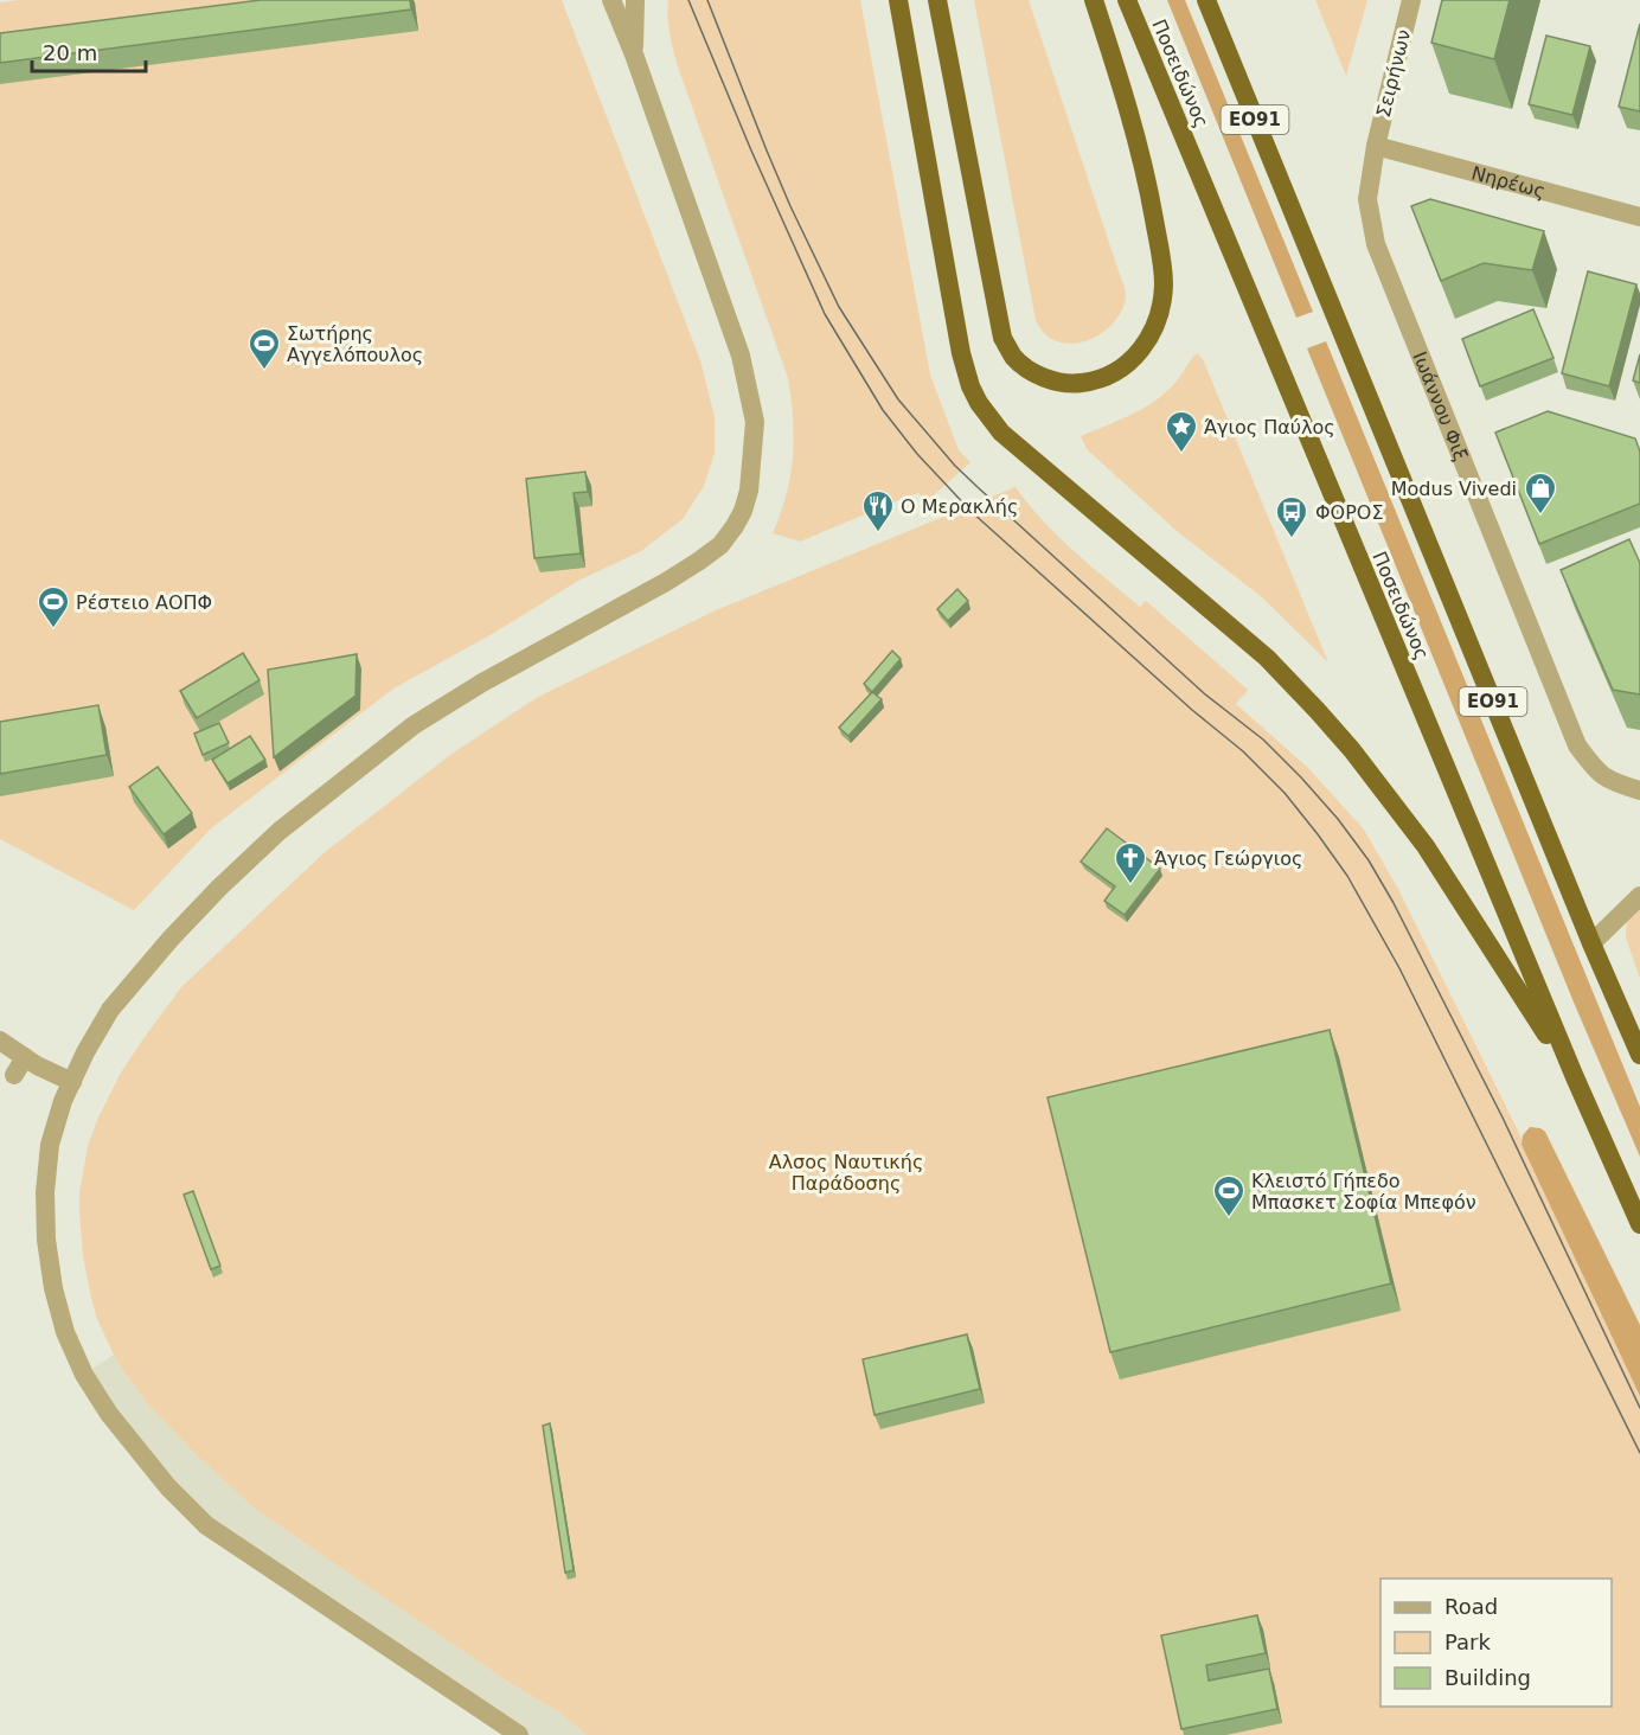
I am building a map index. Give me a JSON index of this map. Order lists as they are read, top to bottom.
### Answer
{
  "streets": {
    "highway": ["Ποσειδώνος", "ΕΟ91"],
    "street": ["Σειρήνων", "Νηρέως", "Ιωάννου Φιξ"]
  },
  "crossings": [
    ["Σειρήνων", "Νηρέως"],
    ["Σειρήνων", "Ιωάννου Φιξ"],
    ["Νηρέως", "Ιωάννου Φιξ"]
  ],
  "parks": ["Αλσος Ναυτικής Παράδοσης"],
  "places": {
    "sports": ["Σωτήρης Αγγελόπουλος", "Ρέστειο ΑΟΠΦ", "Κλειστό Γήπεδο Μπασκετ Σοφία Μπεφόν"],
    "place": ["Άγιος Παύλος"],
    "shop": ["Modus Vivedi"],
    "restaurant": ["Ο Μερακλής"],
    "bus stop": ["ΦΟΡΟΣ"],
    "church": ["Άγιος Γεώργιος"]
  },
  "legend": ["Road", "Park", "Building"],
  "scale_bar": "20 m"
}
